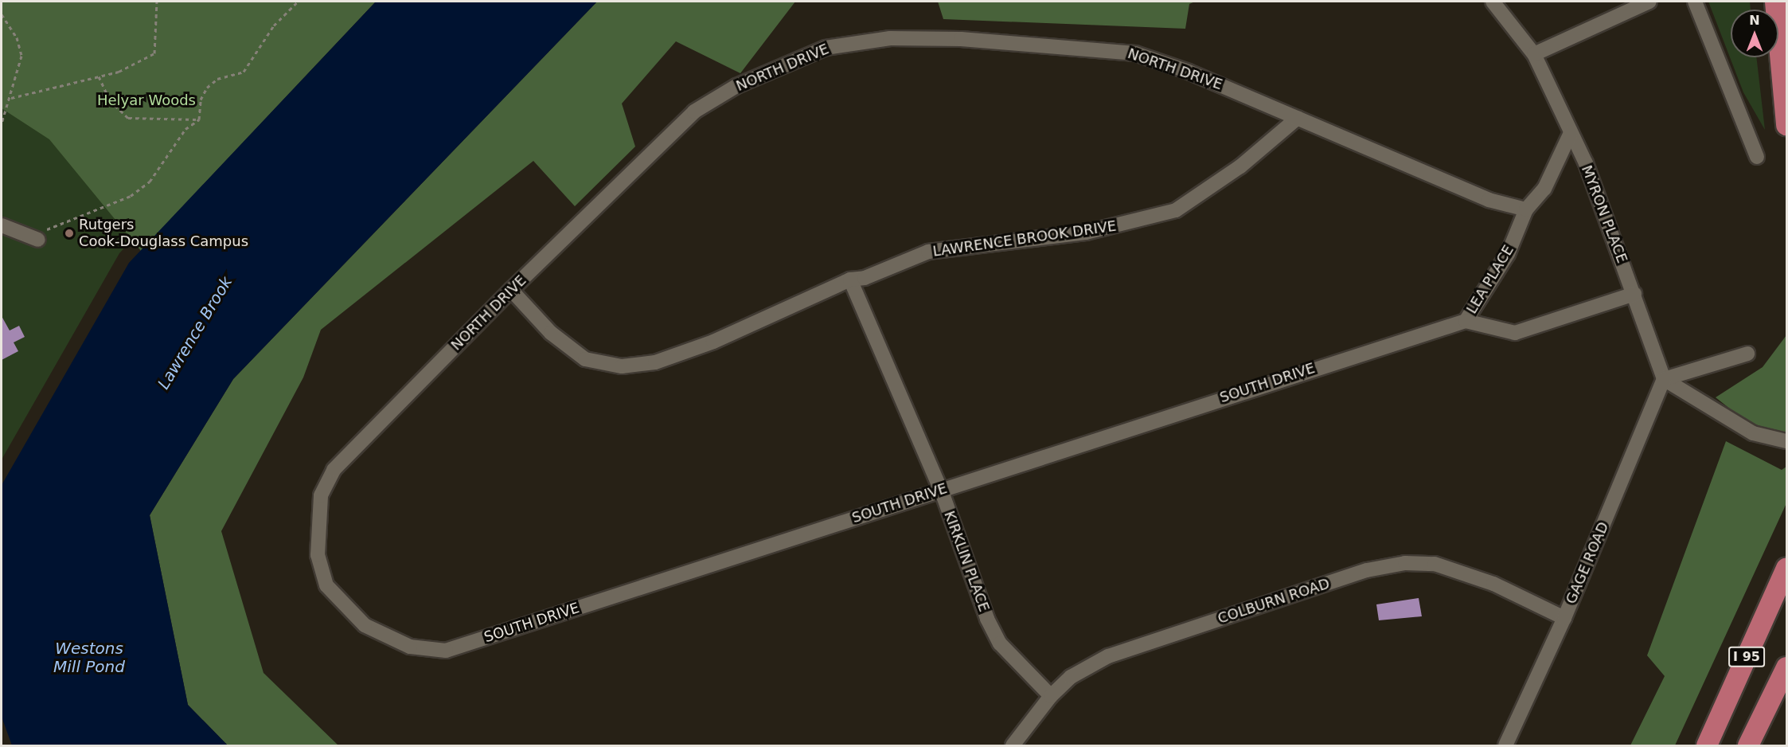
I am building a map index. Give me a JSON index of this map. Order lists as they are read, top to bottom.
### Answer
{
  "streets": {
    "highway": ["I 95"],
    "street": [
      "NORTH DRIVE",
      "MYRON PLACE",
      "LAWRENCE BROOK DRIVE",
      "LEA PLACE",
      "SOUTH DRIVE",
      "KIRKLIN PLACE",
      "GAGE ROAD",
      "COLBURN ROAD"
    ]
  },
  "crossings": [
    ["NORTH DRIVE", "LAWRENCE BROOK DRIVE"],
    ["NORTH DRIVE", "LEA PLACE"],
    ["NORTH DRIVE", "SOUTH DRIVE"],
    ["MYRON PLACE", "LEA PLACE"],
    ["MYRON PLACE", "GAGE ROAD"],
    ["LAWRENCE BROOK DRIVE", "KIRKLIN PLACE"],
    ["LEA PLACE", "SOUTH DRIVE"],
    ["SOUTH DRIVE", "KIRKLIN PLACE"],
    ["KIRKLIN PLACE", "COLBURN ROAD"],
    ["GAGE ROAD", "COLBURN ROAD"]
  ],
  "water": ["Lawrence Brook", "Westons Mill Pond"],
  "parks": ["Helyar Woods"],
  "places": ["Rutgers Cook-Douglass Campus"],
  "north": "top"
}
